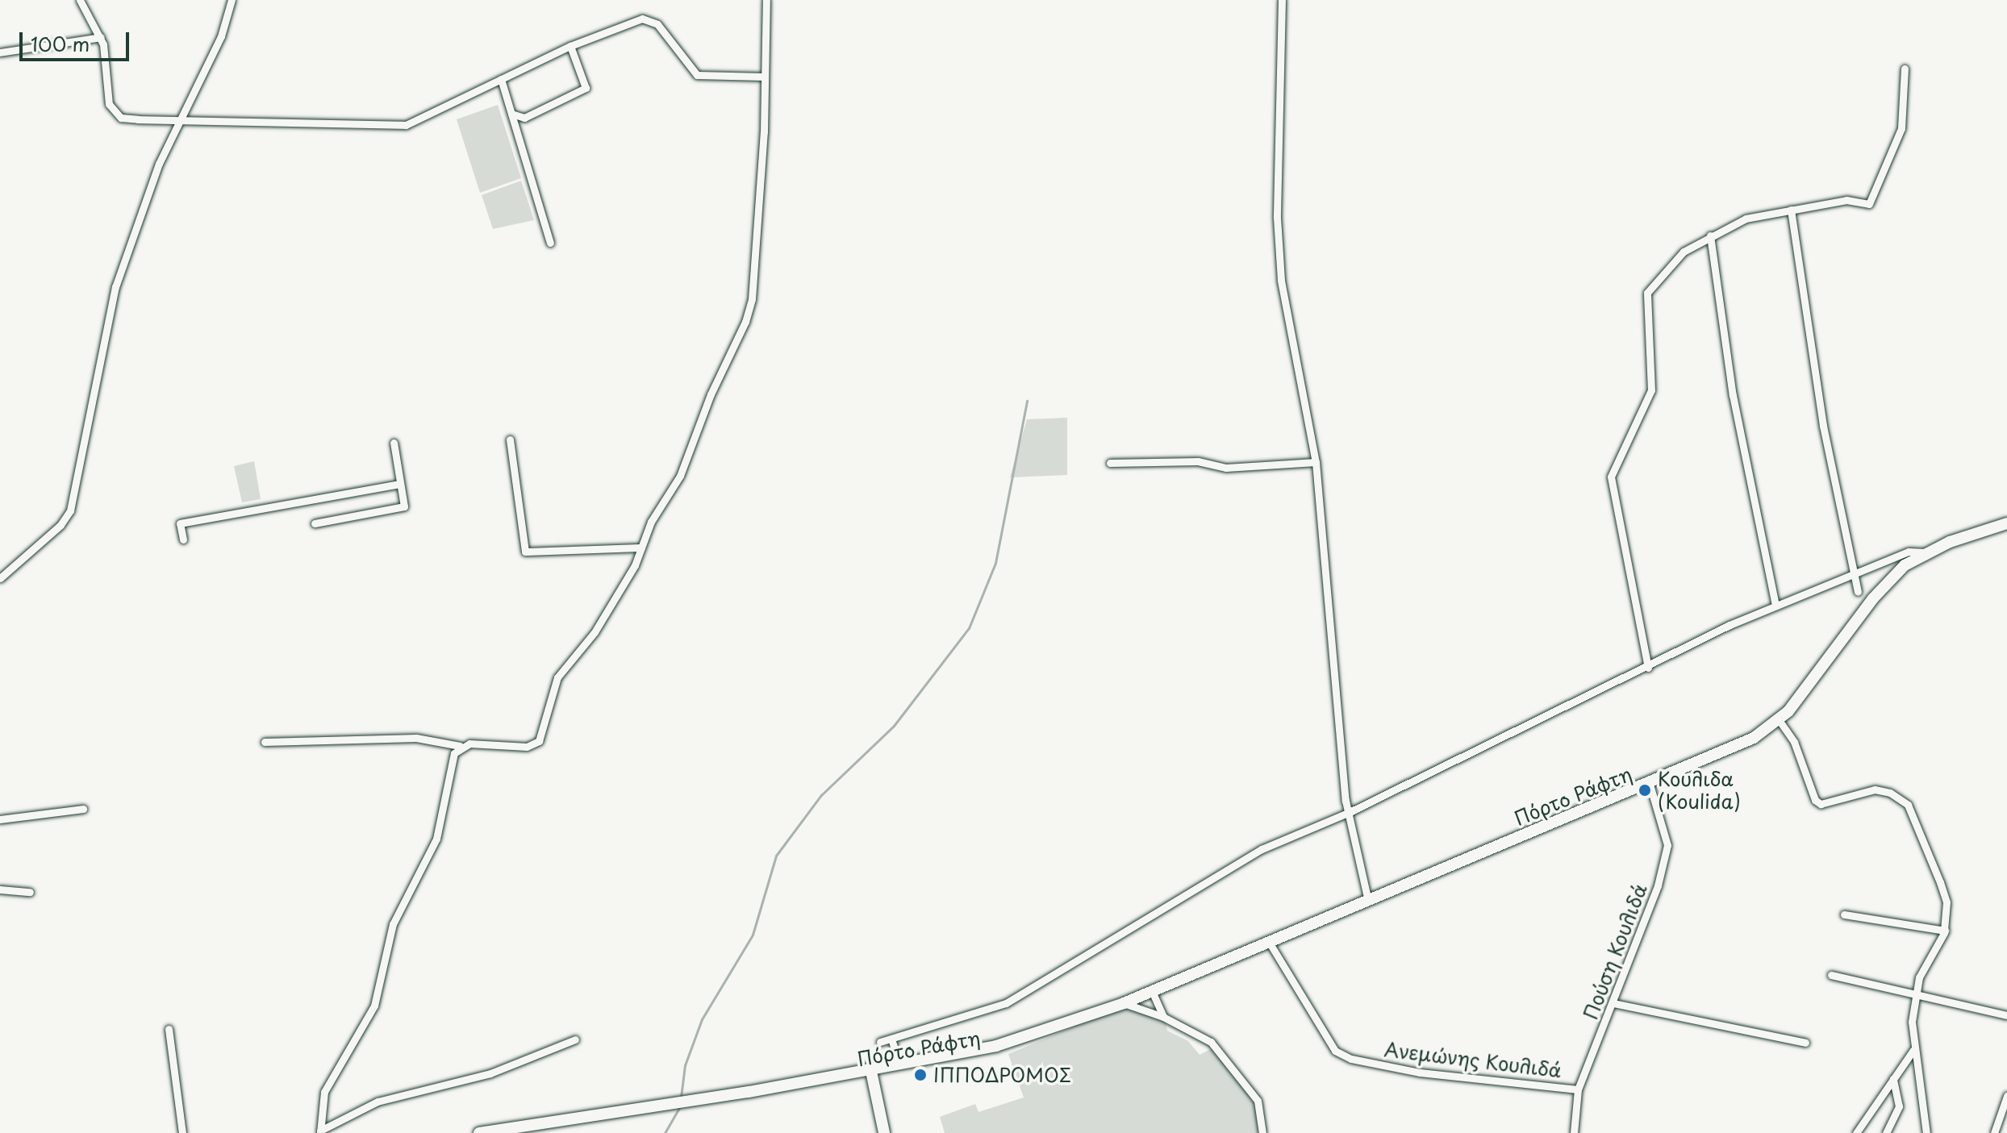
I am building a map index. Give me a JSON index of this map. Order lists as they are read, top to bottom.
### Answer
{
  "streets": {
    "main road": ["Πόρτο Ράφτη"],
    "street": ["Πούση Κουλιδά", "Ανεμώνης Κουλιδά"]
  },
  "crossings": [
    ["Πόρτο Ράφτη", "Πούση Κουλιδά"],
    ["Πόρτο Ράφτη", "Ανεμώνης Κουλιδά"],
    ["Πούση Κουλιδά", "Ανεμώνης Κουλιδά"]
  ],
  "places": ["Κουλιδα (Koulida)", "ΙΠΠΟΔΡΟΜΟΣ"],
  "scale_bar": "100 m"
}
